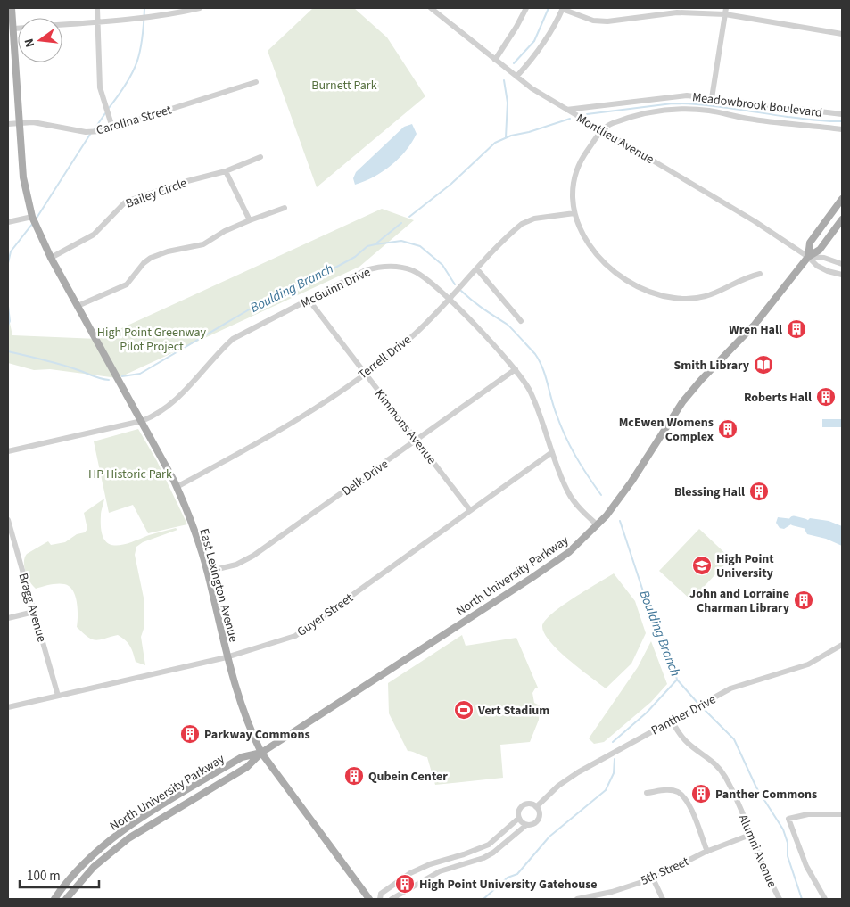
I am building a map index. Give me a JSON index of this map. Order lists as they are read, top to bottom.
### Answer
{
  "streets": {
    "main road": ["North University Parkway", "East Lexington Avenue"],
    "street": [
      "Meadowbrook Boulevard",
      "Carolina Street",
      "Montlieu Avenue",
      "Bailey Circle",
      "McGuinn Drive",
      "Terrell Drive",
      "Kimmons Avenue",
      "Delk Drive",
      "Bragg Avenue",
      "Guyer Street",
      "Panther Drive",
      "Alumni Avenue",
      "5th Street"
    ]
  },
  "crossings": [
    ["Meadowbrook Boulevard", "Montlieu Avenue"],
    ["Carolina Street", "East Lexington Avenue"],
    ["Montlieu Avenue", "North University Parkway"],
    ["Bailey Circle", "East Lexington Avenue"],
    ["McGuinn Drive", "Terrell Drive"],
    ["McGuinn Drive", "Kimmons Avenue"],
    ["McGuinn Drive", "Delk Drive"],
    ["McGuinn Drive", "North University Parkway"],
    ["McGuinn Drive", "East Lexington Avenue"],
    ["McGuinn Drive", "Guyer Street"],
    ["Terrell Drive", "Kimmons Avenue"],
    ["Terrell Drive", "East Lexington Avenue"],
    ["Kimmons Avenue", "Delk Drive"],
    ["Kimmons Avenue", "Guyer Street"],
    ["Delk Drive", "East Lexington Avenue"],
    ["North University Parkway", "East Lexington Avenue"],
    ["East Lexington Avenue", "Guyer Street"],
    ["Bragg Avenue", "Guyer Street"],
    ["Panther Drive", "Alumni Avenue"],
    ["Alumni Avenue", "5th Street"]
  ],
  "water": ["Boulding Branch"],
  "parks": ["Burnett Park", "High Point Greenway Pilot Project", "HP Historic Park"],
  "places": {
    "building": [
      "Wren Hall",
      "Roberts Hall",
      "McEwen Womens Complex",
      "Blessing Hall",
      "John and Lorraine Charman Library",
      "Parkway Commons",
      "Qubein Center",
      "Panther Commons",
      "High Point University Gatehouse"
    ],
    "library": ["Smith Library"],
    "school or university": ["High Point University"],
    "sports": ["Vert Stadium"]
  },
  "scale_bar": "100 m",
  "north": "left"
}
